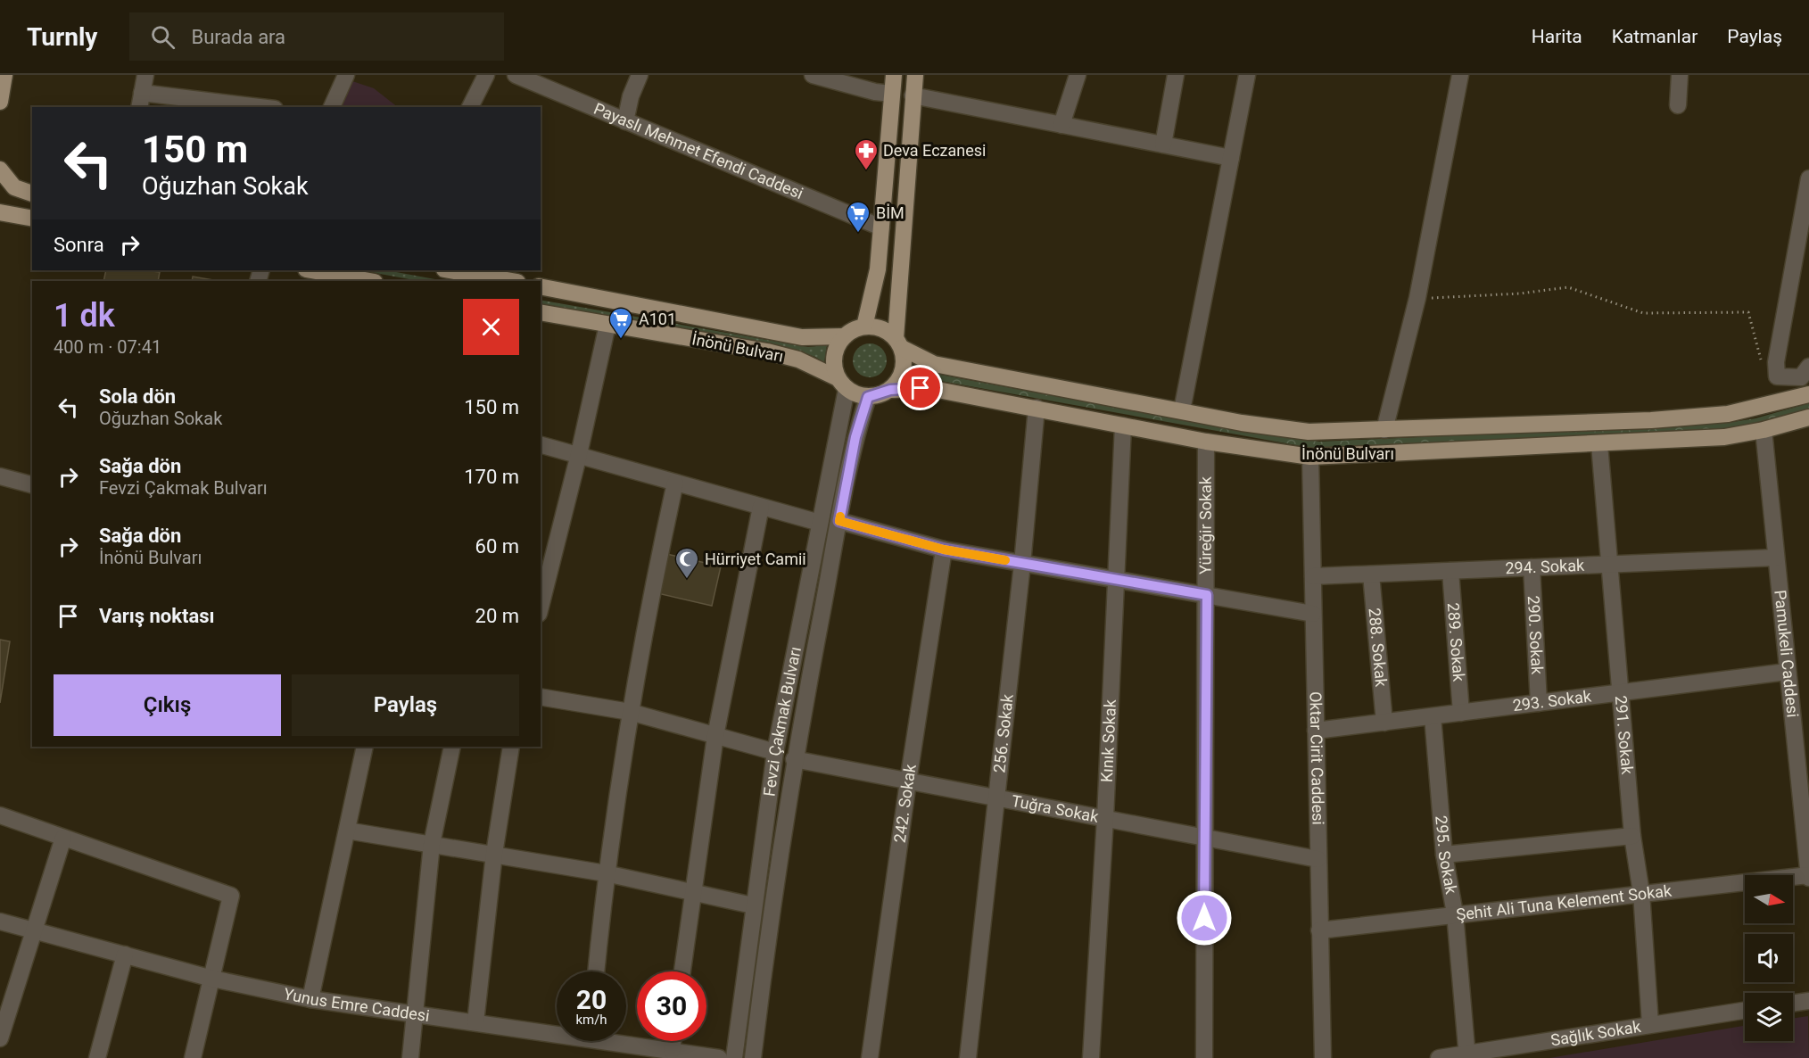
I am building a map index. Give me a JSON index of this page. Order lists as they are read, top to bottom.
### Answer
{
  "streets": {
    "main road": ["İnönü Bulvarı"],
    "street": [
      "Payaslı Mehmet Efendi Caddesi",
      "Yüreğir Sokak",
      "294. Sokak",
      "290. Sokak",
      "289. Sokak",
      "288. Sokak",
      "Pamukeli Caddesi",
      "293. Sokak",
      "Fevzi Çakmak Bulvarı",
      "256. Sokak",
      "291. Sokak",
      "Kınık Sokak",
      "Oktar Cirit Caddesi",
      "242. Sokak",
      "Tuğra Sokak",
      "295. Sokak",
      "Şehit Ali Tuna Kelement Sokak",
      "Yunus Emre Caddesi",
      "Sağlık Sokak"
    ]
  },
  "crossings": [
    ["İnönü Bulvarı", "Yüreğir Sokak"],
    ["İnönü Bulvarı", "Pamukeli Caddesi"],
    ["İnönü Bulvarı", "Fevzi Çakmak Bulvarı"],
    ["İnönü Bulvarı", "256. Sokak"],
    ["İnönü Bulvarı", "291. Sokak"],
    ["İnönü Bulvarı", "Kınık Sokak"],
    ["İnönü Bulvarı", "Oktar Cirit Caddesi"],
    ["Yüreğir Sokak", "Tuğra Sokak"],
    ["294. Sokak", "290. Sokak"],
    ["294. Sokak", "289. Sokak"],
    ["294. Sokak", "288. Sokak"],
    ["294. Sokak", "Pamukeli Caddesi"],
    ["294. Sokak", "291. Sokak"],
    ["294. Sokak", "Oktar Cirit Caddesi"],
    ["290. Sokak", "293. Sokak"],
    ["289. Sokak", "293. Sokak"],
    ["288. Sokak", "293. Sokak"],
    ["Pamukeli Caddesi", "293. Sokak"],
    ["Pamukeli Caddesi", "Şehit Ali Tuna Kelement Sokak"],
    ["293. Sokak", "291. Sokak"],
    ["293. Sokak", "Oktar Cirit Caddesi"],
    ["293. Sokak", "295. Sokak"],
    ["Fevzi Çakmak Bulvarı", "Tuğra Sokak"],
    ["256. Sokak", "Tuğra Sokak"],
    ["291. Sokak", "Şehit Ali Tuna Kelement Sokak"],
    ["291. Sokak", "Sağlık Sokak"],
    ["Kınık Sokak", "Tuğra Sokak"],
    ["Oktar Cirit Caddesi", "Tuğra Sokak"],
    ["Oktar Cirit Caddesi", "Şehit Ali Tuna Kelement Sokak"],
    ["242. Sokak", "Tuğra Sokak"],
    ["295. Sokak", "Şehit Ali Tuna Kelement Sokak"],
    ["295. Sokak", "Sağlık Sokak"]
  ],
  "places": {
    "pharmacy": ["Deva Eczanesi"],
    "supermarket": ["BİM", "A101"],
    "mosque": ["Hürriyet Camii"]
  },
  "north": "right",
  "page": {
    "header": "Turnly",
    "search": "Burada ara",
    "nav": ["Harita", "Katmanlar", "Paylaş"],
    "turn": ["150 m", "Oğuzhan Sokak"],
    "then": "Sonra",
    "heading": ["1 dk", "400 m · 07:41"],
    "list": [
      {
        "name": "Sola dön",
        "note": "Oğuzhan Sokak",
        "value": "150 m"
      },
      {
        "name": "Sağa dön",
        "note": "Fevzi Çakmak Bulvarı",
        "value": "170 m"
      },
      {
        "name": "Sağa dön",
        "note": "İnönü Bulvarı",
        "value": "60 m"
      },
      {
        "name": "Varış noktası",
        "value": "20 m"
      }
    ],
    "buttons": ["Çıkış", "Paylaş"],
    "speed": "20 km/h",
    "limit": "30"
  }
}
